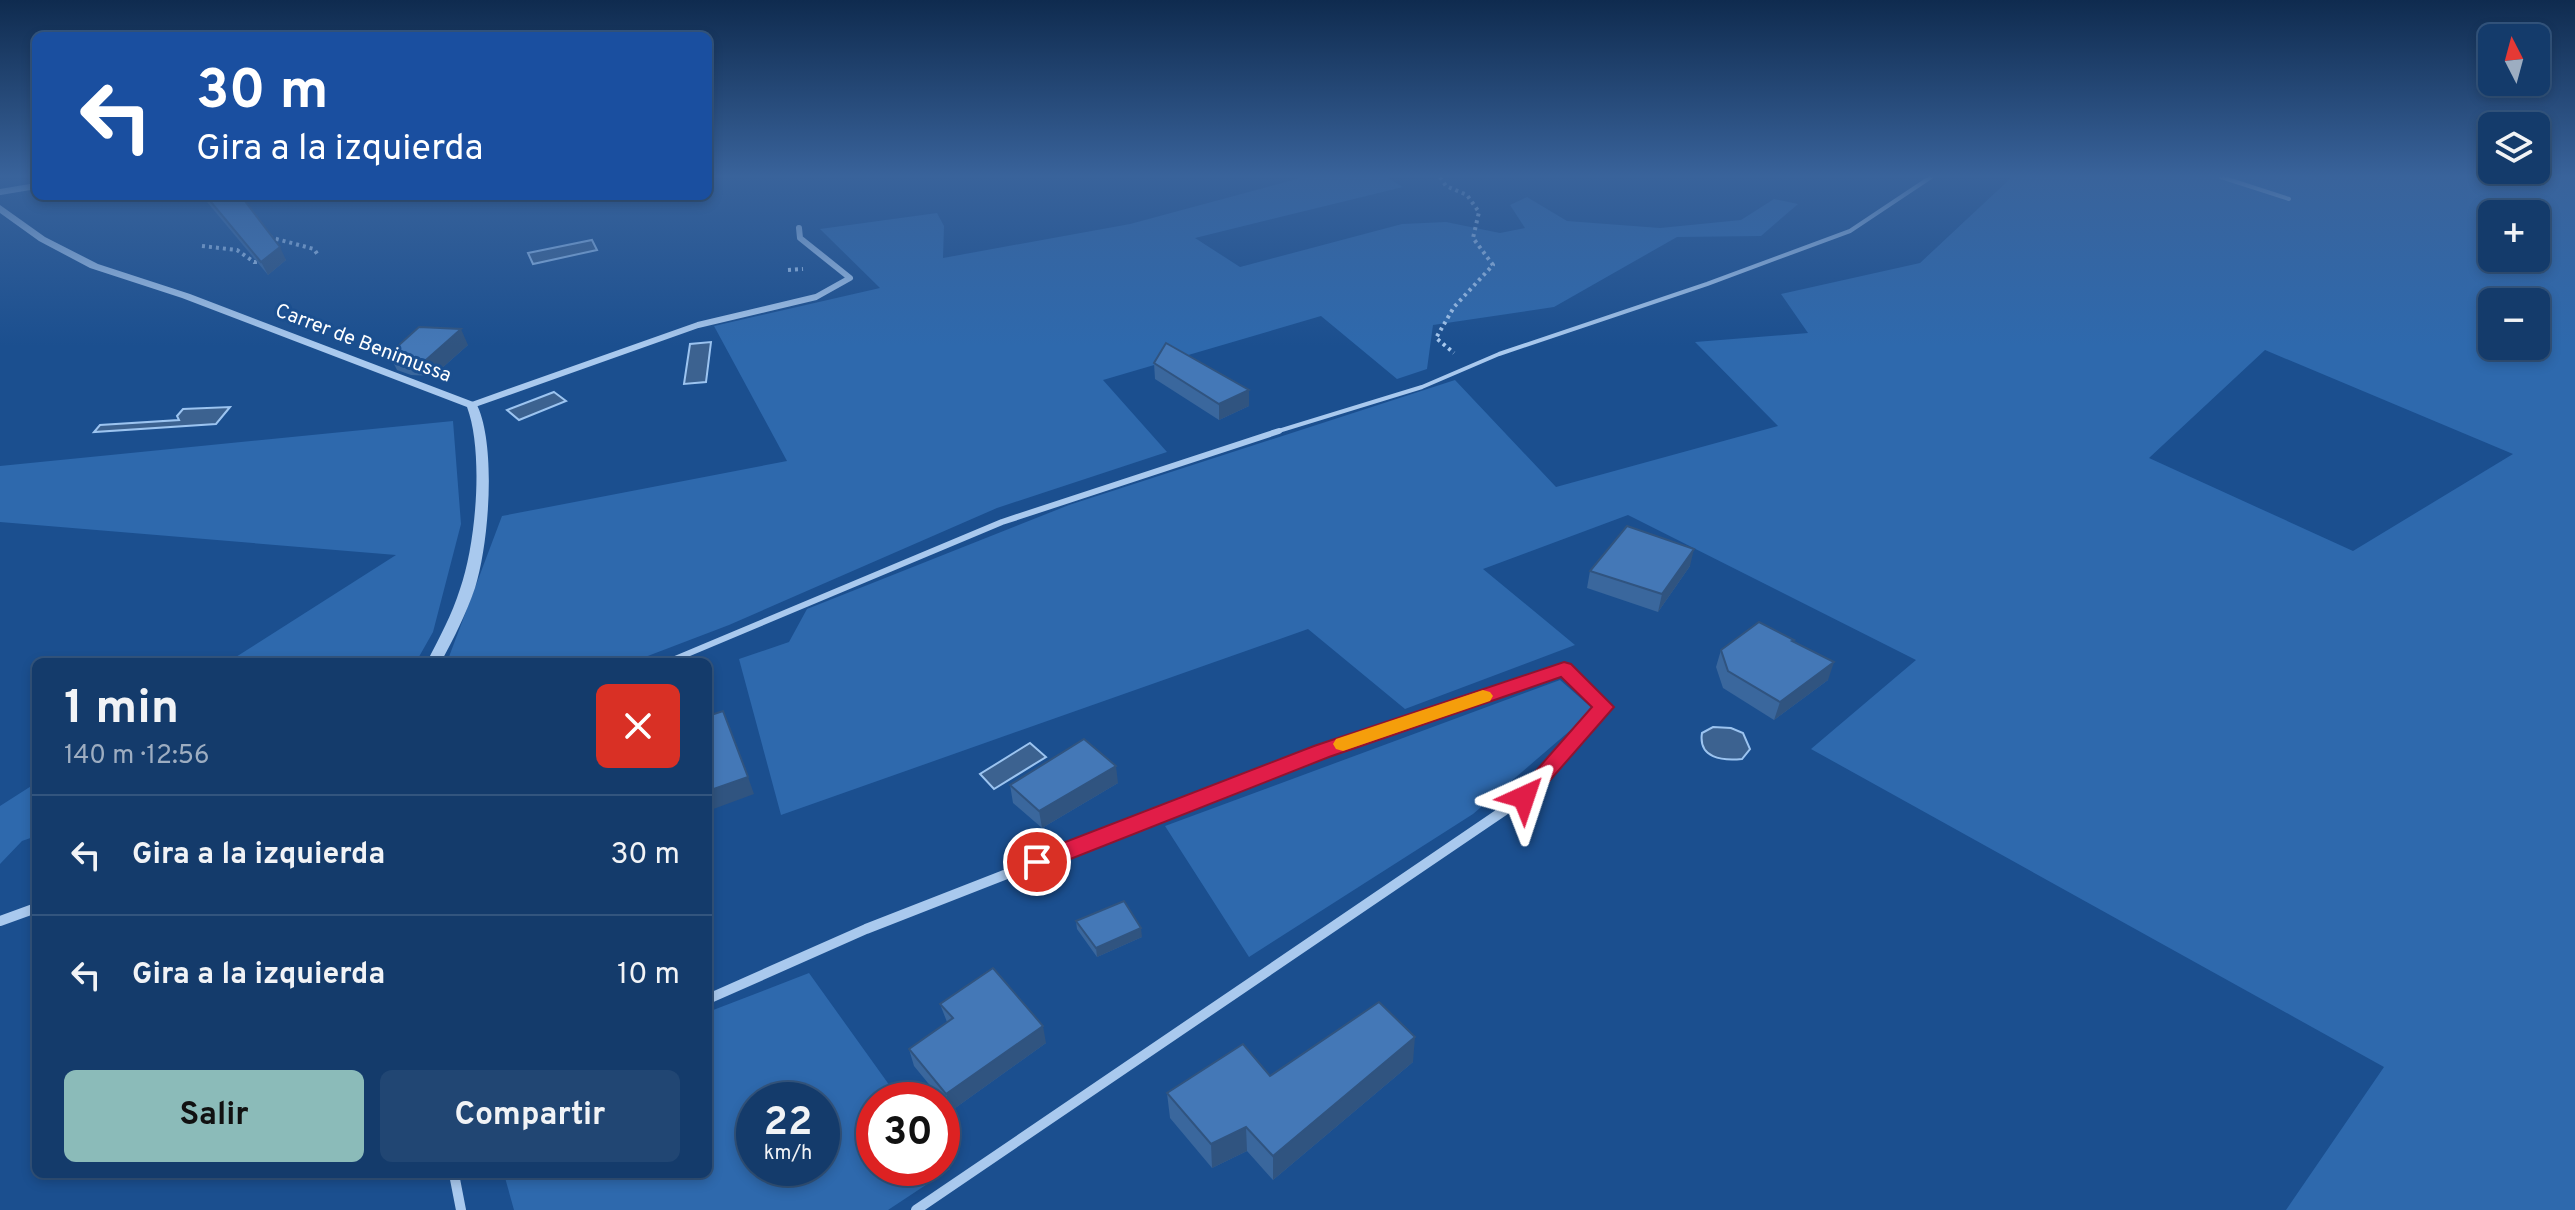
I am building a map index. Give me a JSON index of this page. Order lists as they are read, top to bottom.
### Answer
{
  "streets": {
    "street": ["Carrer de Benimussa"]
  },
  "north": "top",
  "page": {
    "map_buttons": ["+", "−"],
    "turn": ["30 m", "Gira a la izquierda"],
    "heading": ["1 min", "140 m · 12:56"],
    "list": [
      {
        "name": "Gira a la izquierda",
        "value": "30 m"
      },
      {
        "name": "Gira a la izquierda",
        "value": "10 m"
      }
    ],
    "buttons": ["Salir", "Compartir"],
    "speed": "22 km/h",
    "limit": "30"
  }
}
